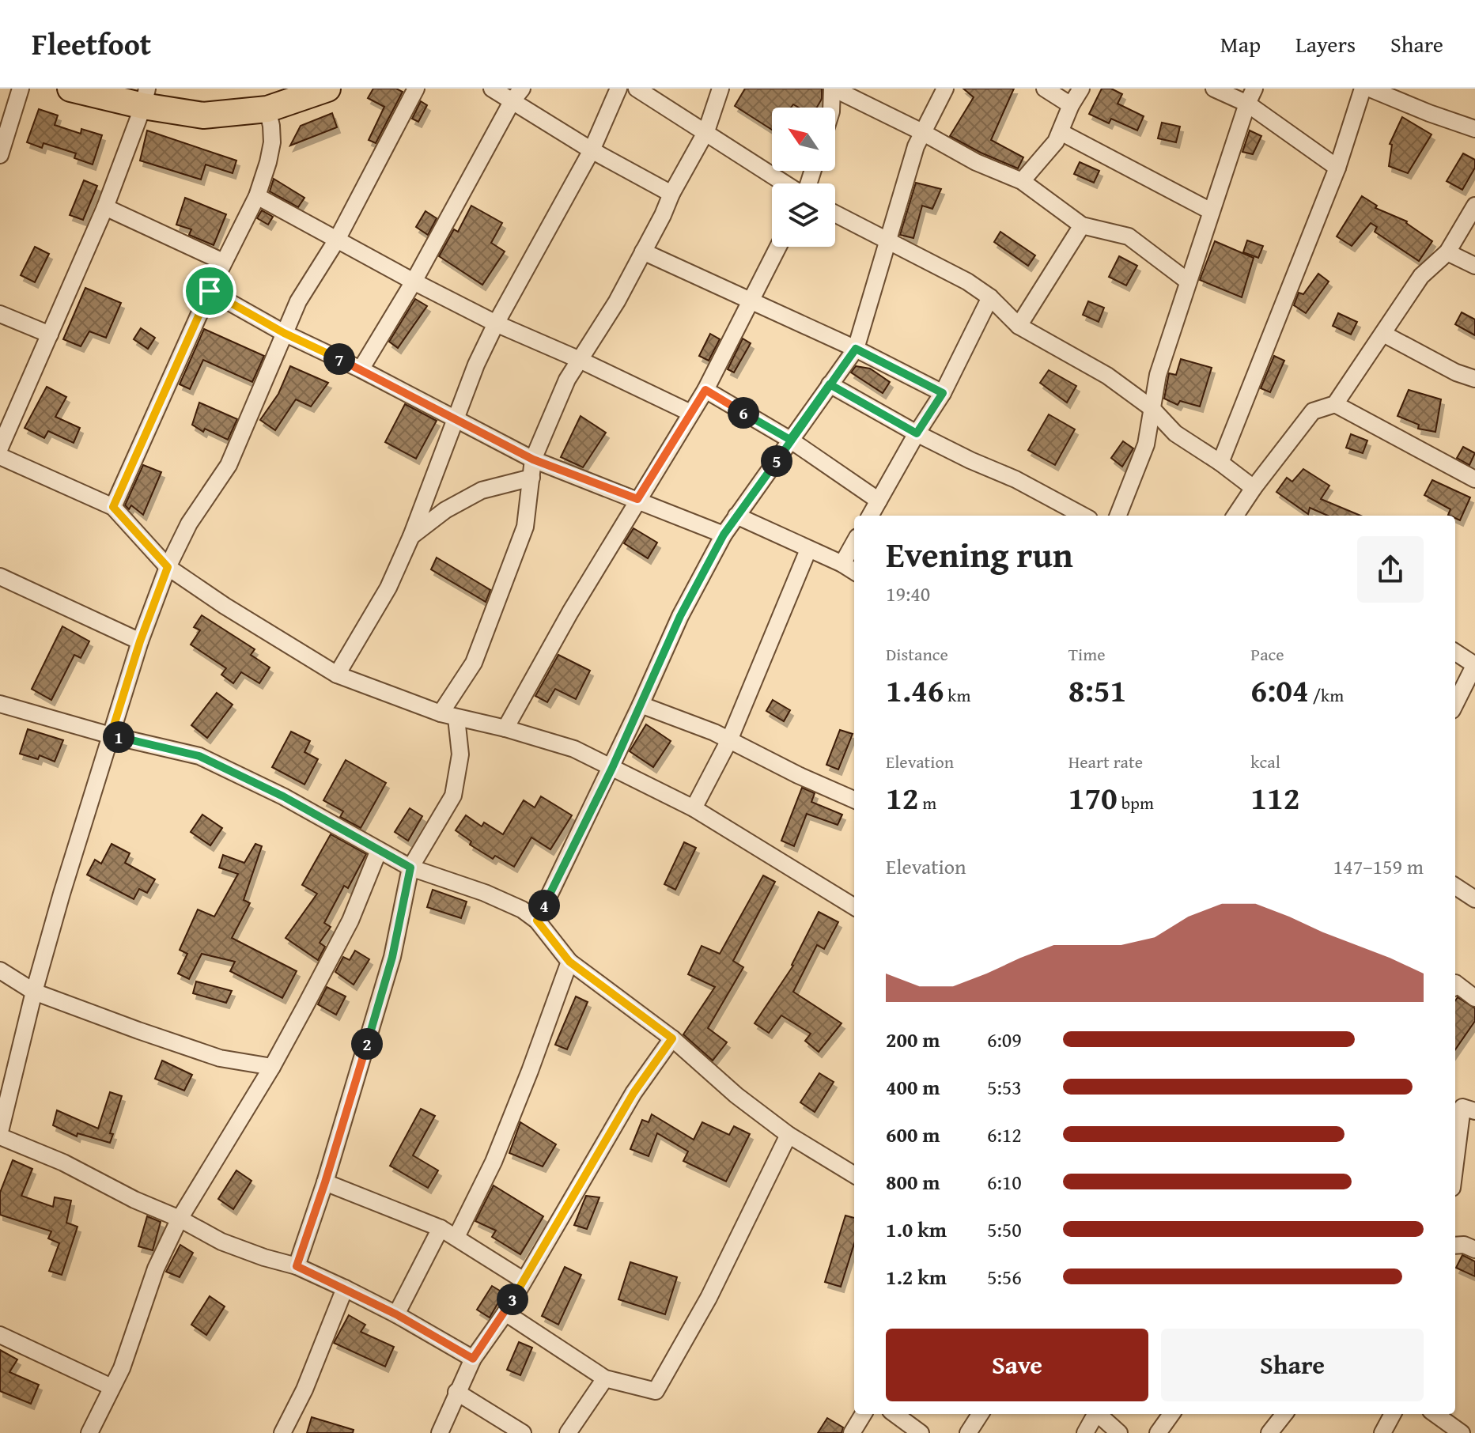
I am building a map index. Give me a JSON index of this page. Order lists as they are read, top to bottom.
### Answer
{
  "north": "top left",
  "page": {
    "header": "Fleetfoot",
    "nav": ["Map", "Layers", "Share"],
    "pins": [
      "7",
      "6",
      "5",
      "1",
      "4",
      "2",
      "3"
    ],
    "heading": ["Evening run", "19:40"],
    "stats": [
      ["Distance", "1.46 km"],
      ["Time", "8:51"],
      ["Pace", "6:04 /km"],
      ["Elevation", "12 m"],
      ["Heart rate", "170 bpm"],
      ["kcal", "112"]
    ],
    "chart": ["Elevation", "147–159 m"],
    "list": [
      {
        "name": "200 m",
        "note": "6:09"
      },
      {
        "name": "400 m",
        "note": "5:53"
      },
      {
        "name": "600 m",
        "note": "6:12"
      },
      {
        "name": "800 m",
        "note": "6:10"
      },
      {
        "name": "1.0 km",
        "note": "5:50"
      },
      {
        "name": "1.2 km",
        "note": "5:56"
      }
    ],
    "buttons": ["Save", "Share"]
  }
}
